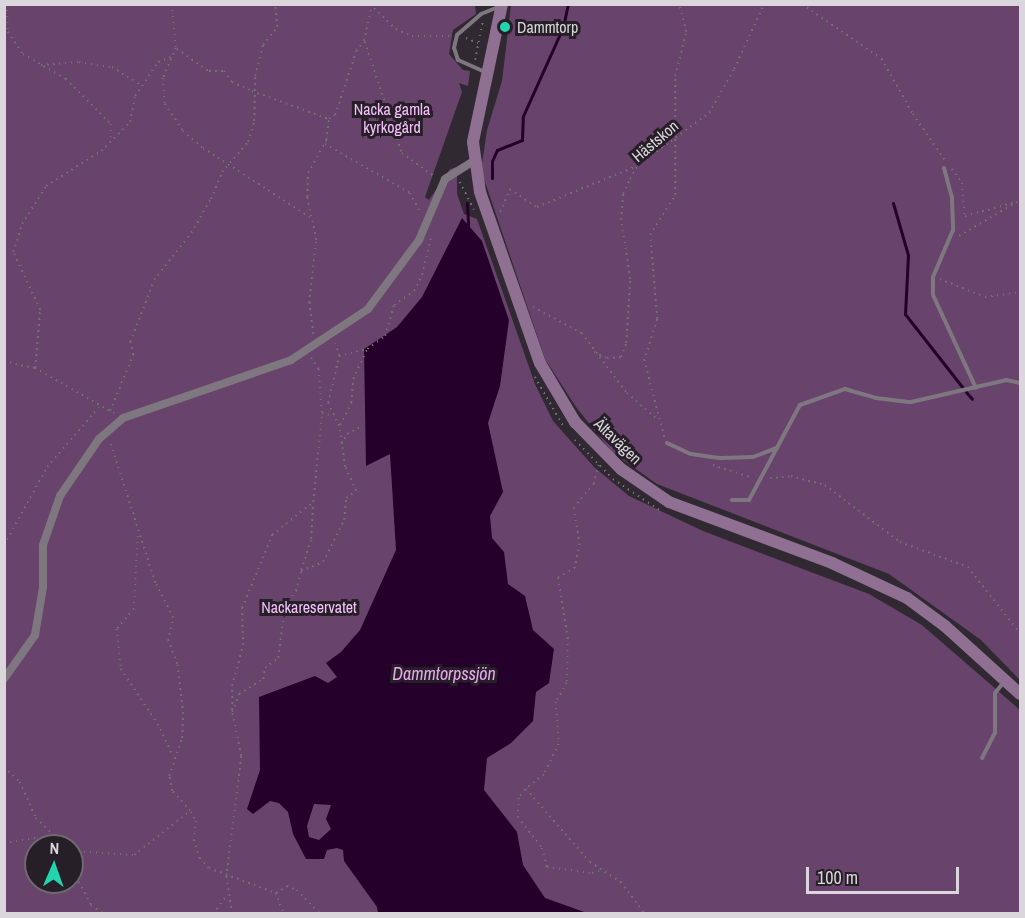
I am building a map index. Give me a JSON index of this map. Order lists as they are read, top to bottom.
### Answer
{
  "streets": {
    "main road": ["Ältavägen"],
    "path": ["Hästskon"]
  },
  "water": ["Dammtorpssjön"],
  "parks": ["Nacka gamla kyrkogård", "Nackareservatet"],
  "places": ["Dammtorp"],
  "scale_bar": "100 m",
  "north": "top"
}
